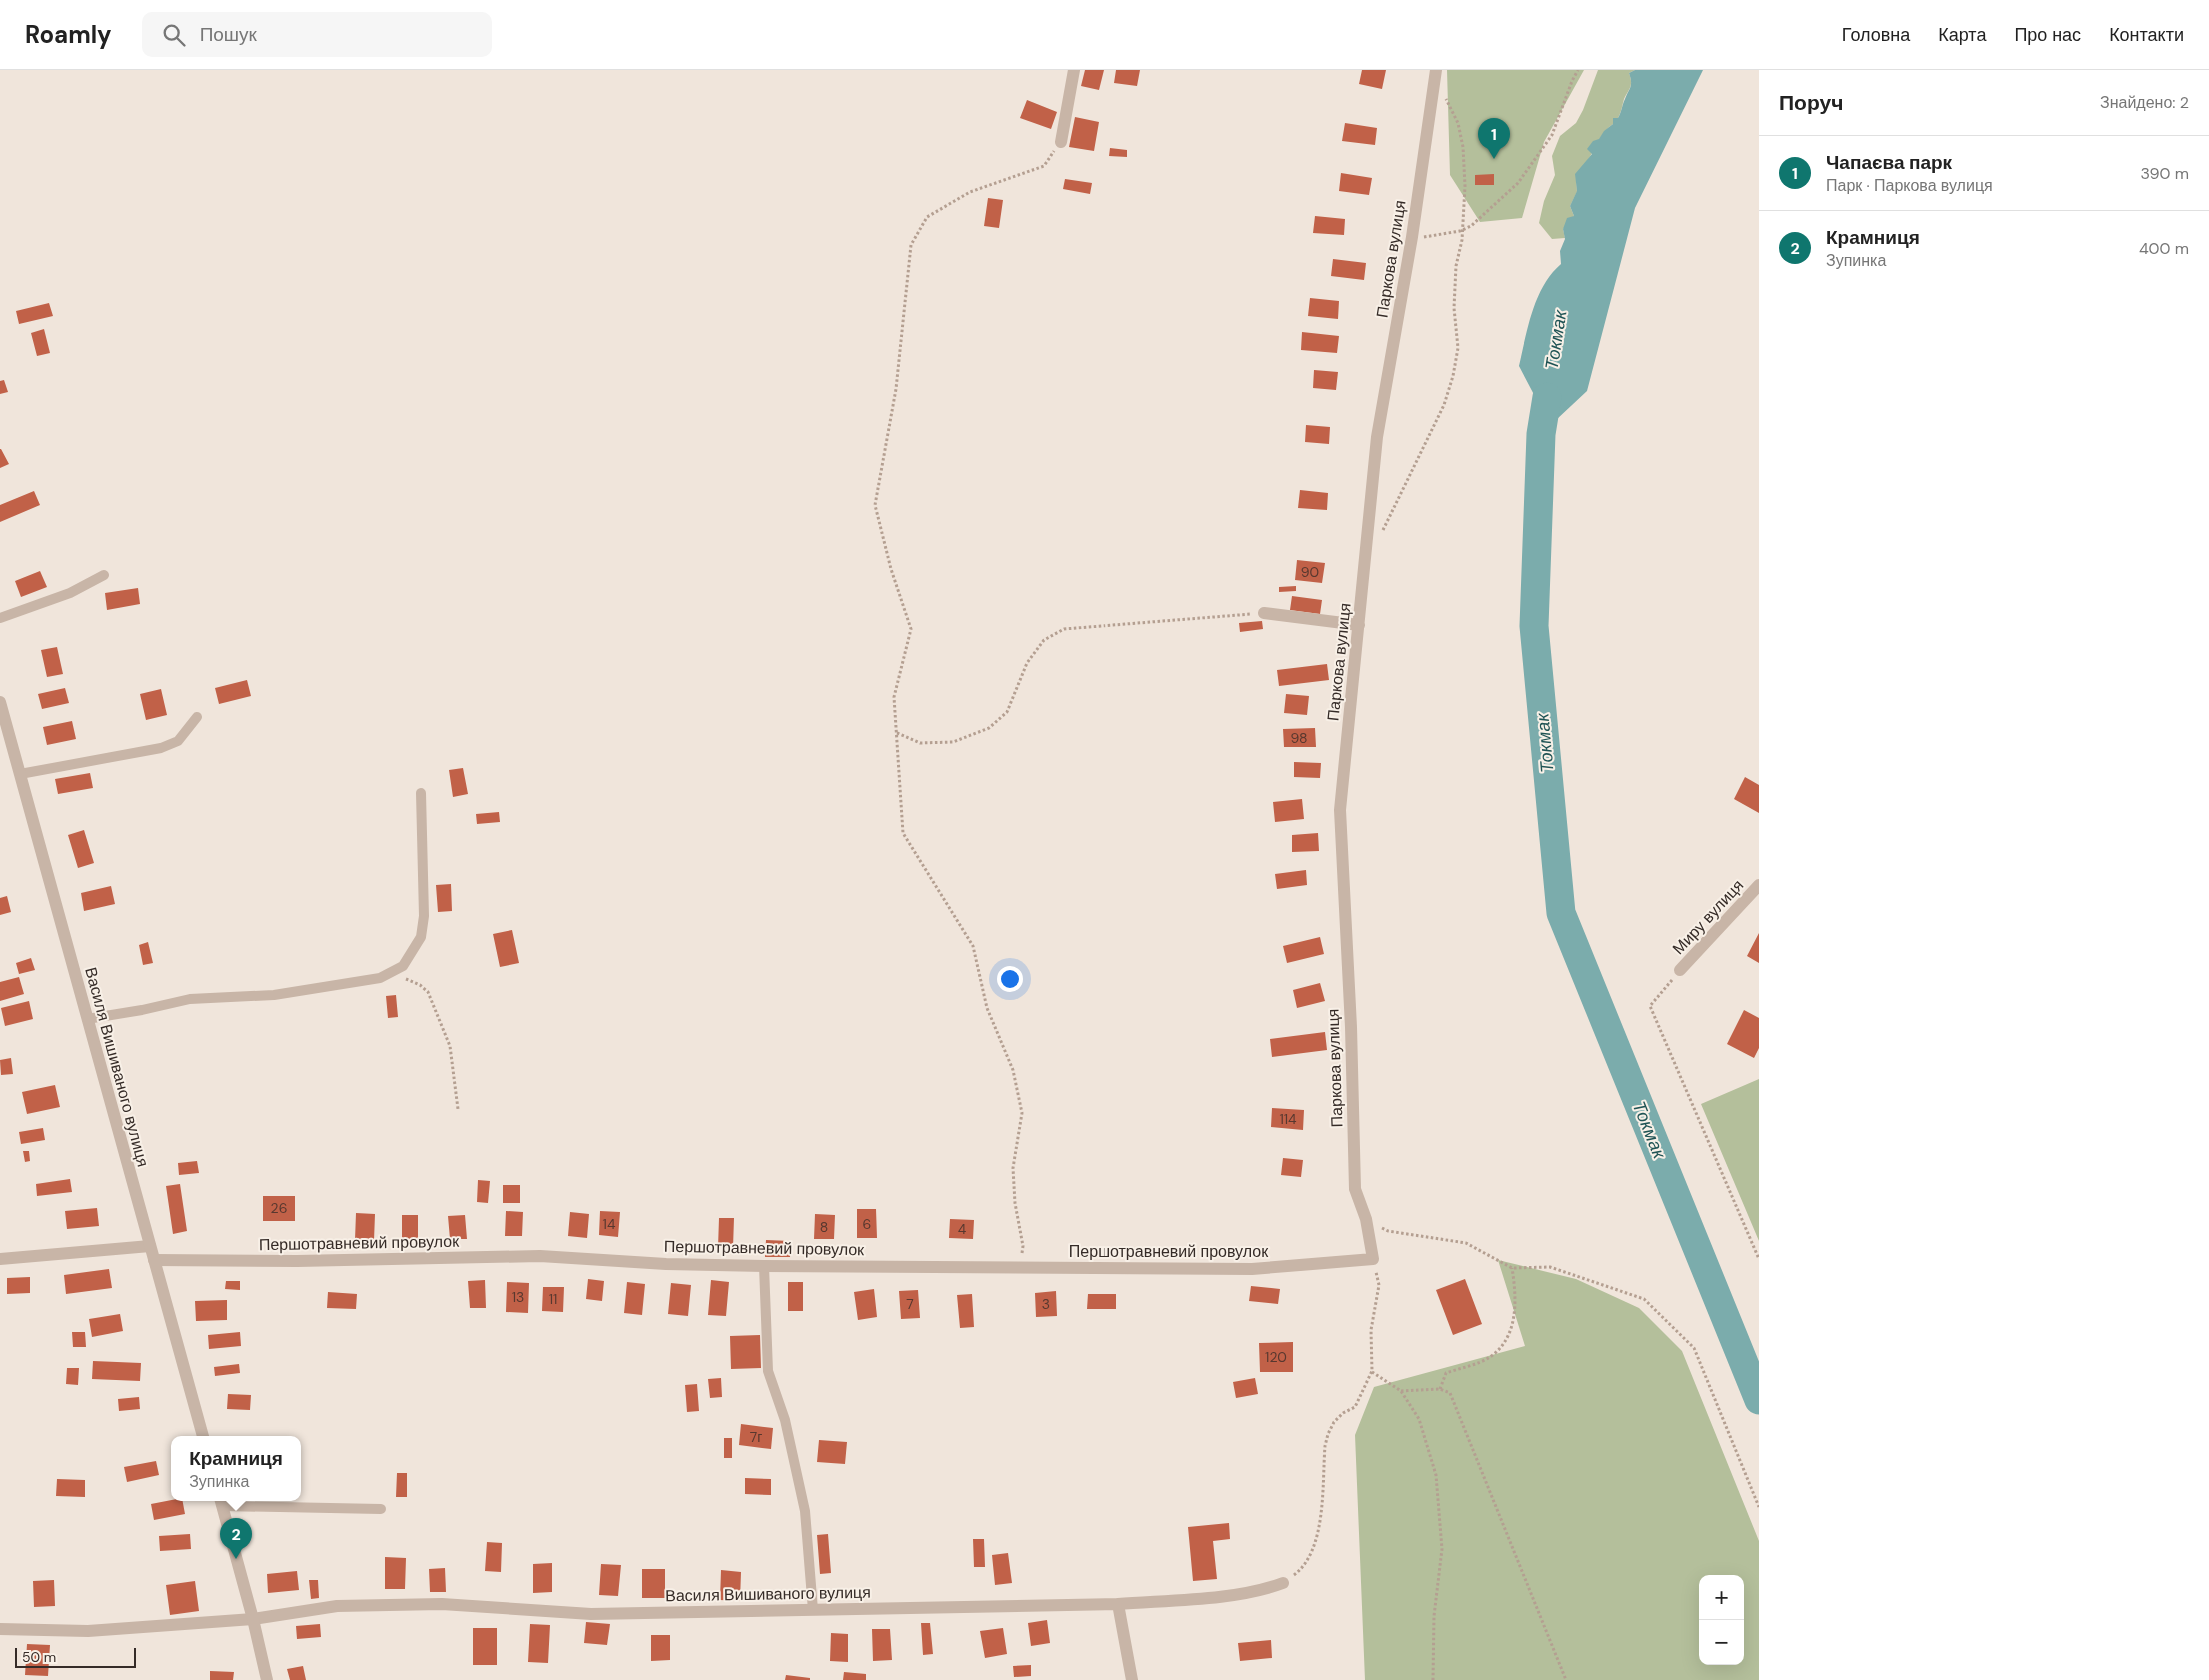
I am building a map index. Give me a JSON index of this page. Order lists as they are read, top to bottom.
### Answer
{
  "streets": {
    "street": [
      "Паркова вулиця",
      "Миру вулиця",
      "Василя Вишиваного вулиця",
      "Першотравневий провулок"
    ]
  },
  "crossings": [
    ["Паркова вулиця", "Першотравневий провулок"],
    ["Василя Вишиваного вулиця", "Першотравневий провулок"]
  ],
  "water": ["Токмак"],
  "house_numbers": [
    "90",
    "98",
    "114",
    "26",
    "14",
    "6",
    "8",
    "4",
    "13",
    "11",
    "7",
    "3",
    "120",
    "7г"
  ],
  "scale_bar": "50 m",
  "page": {
    "header": "Roamly",
    "search": "Пошук",
    "nav": [
      "Головна",
      "Карта",
      "Про нас",
      "Контакти"
    ],
    "heading": ["Поруч", "Знайдено: 2"],
    "pins": ["1", "2"],
    "list": [
      {
        "mark": "1",
        "name": "Чапаєва парк",
        "note": "Парк · Паркова вулиця",
        "value": "390 m"
      },
      {
        "mark": "2",
        "name": "Крамниця",
        "note": "Зупинка",
        "value": "400 m"
      }
    ],
    "popup": ["Крамниця", "Зупинка"],
    "map_buttons": ["+", "−"],
    "scale": "50 m"
  }
}
